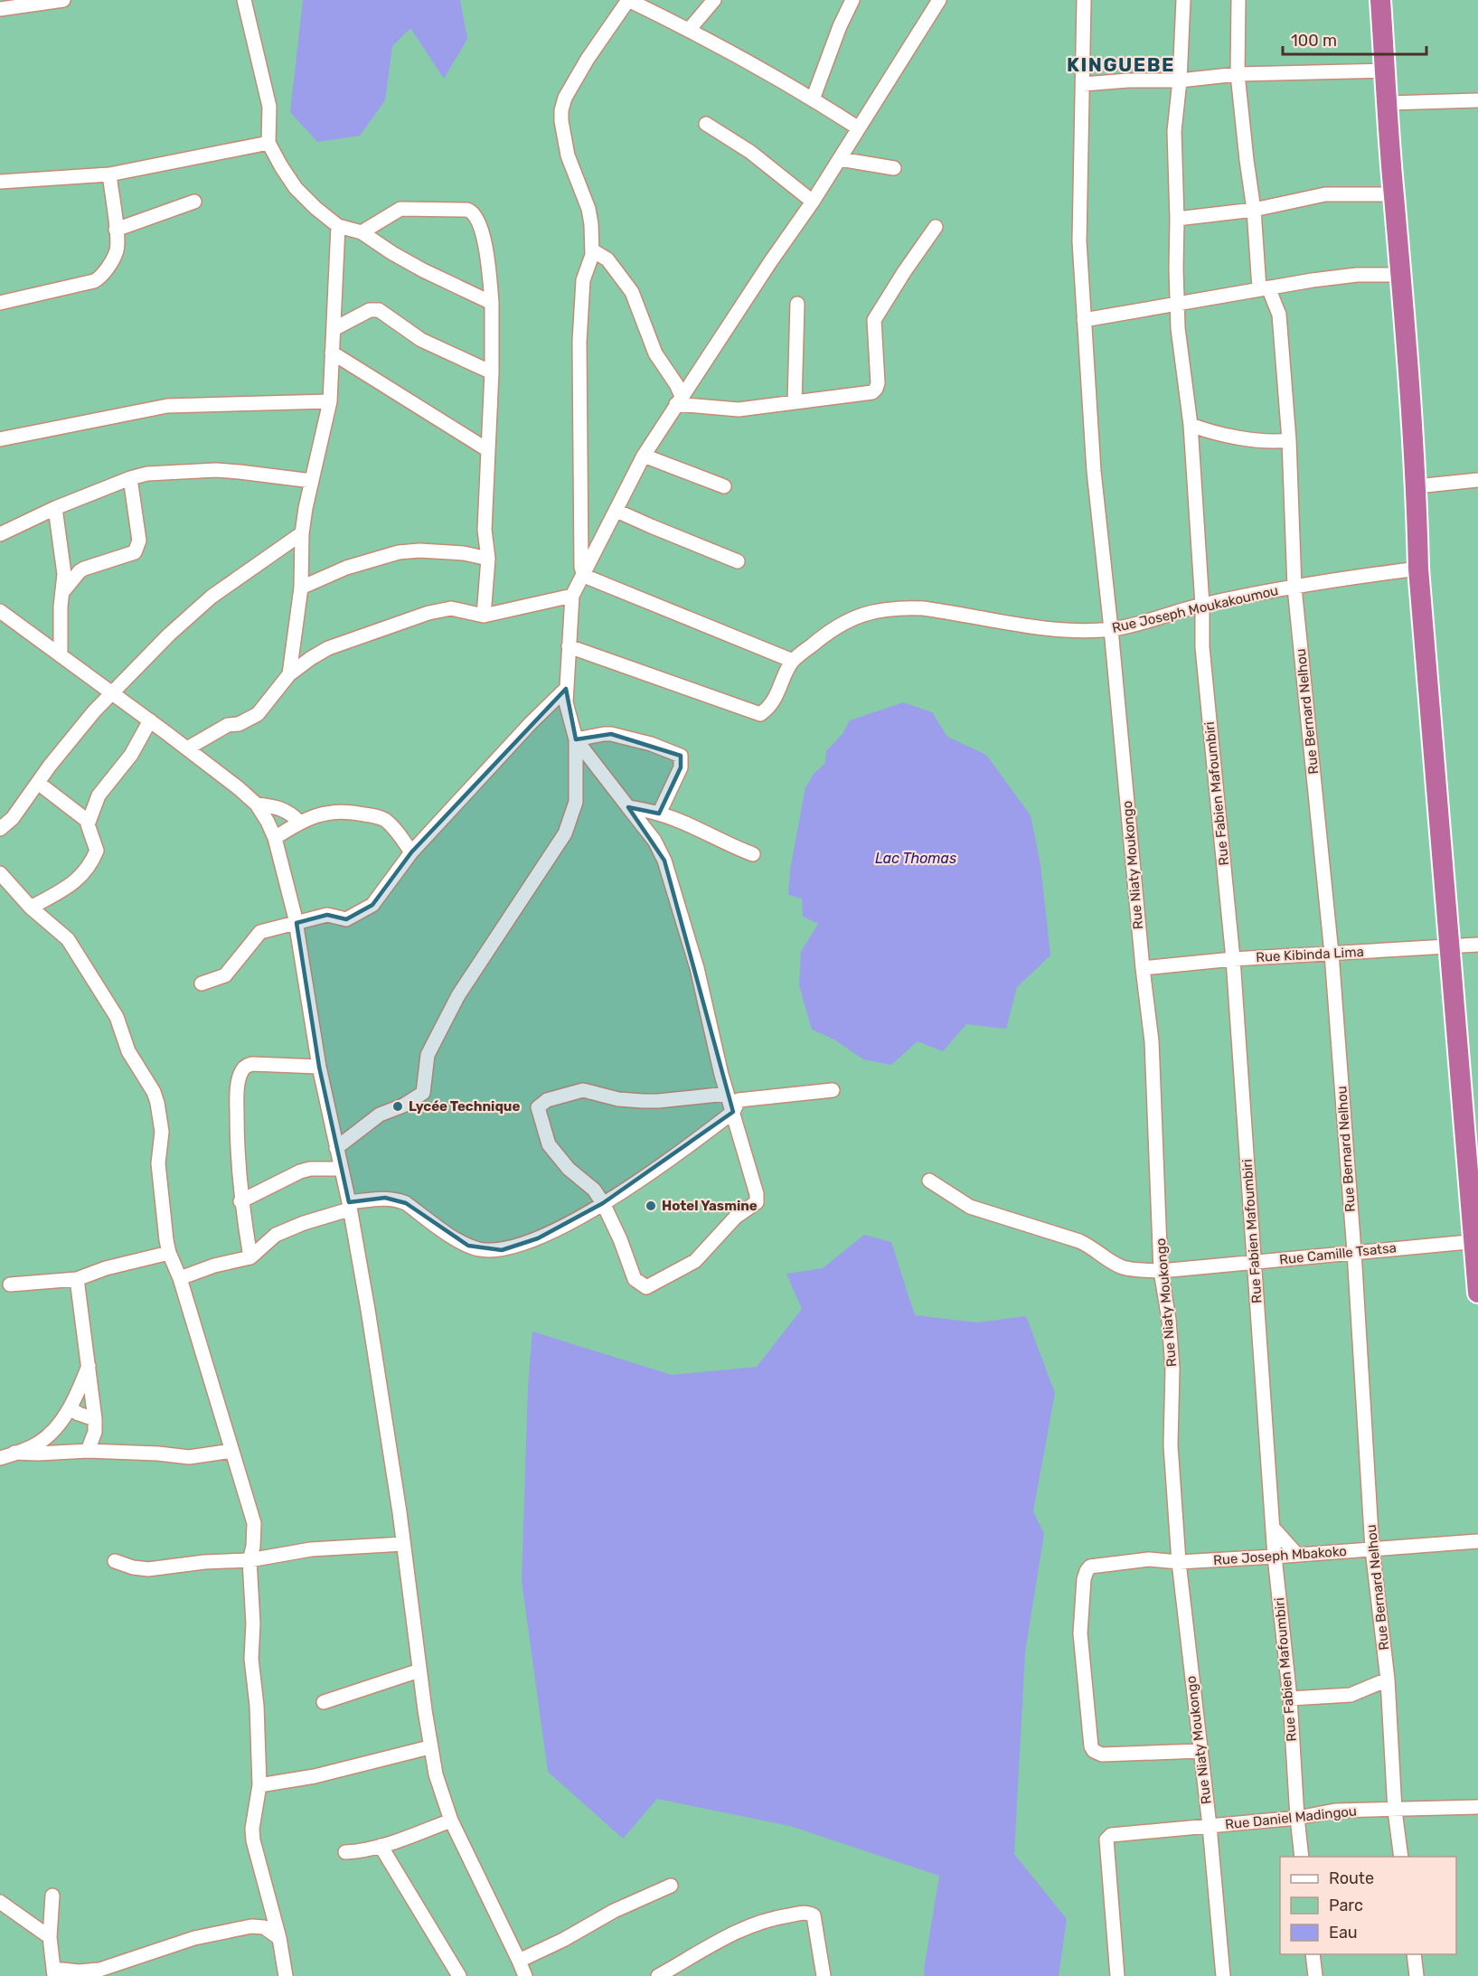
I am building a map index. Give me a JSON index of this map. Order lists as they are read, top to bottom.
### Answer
{
  "streets": {
    "street": [
      "Rue Joseph Moukakoumou",
      "Rue Bernard Nelhou",
      "Rue Fabien Mafoumbiri",
      "Rue Niaty Moukongo",
      "Rue Kibinda Lima",
      "Rue Camille Tsatsa",
      "Rue Joseph Mbakoko",
      "Rue Daniel Madingou"
    ]
  },
  "crossings": [
    ["Rue Joseph Moukakoumou", "Rue Bernard Nelhou"],
    ["Rue Joseph Moukakoumou", "Rue Fabien Mafoumbiri"],
    ["Rue Joseph Moukakoumou", "Rue Niaty Moukongo"],
    ["Rue Bernard Nelhou", "Rue Kibinda Lima"],
    ["Rue Bernard Nelhou", "Rue Camille Tsatsa"],
    ["Rue Bernard Nelhou", "Rue Joseph Mbakoko"],
    ["Rue Bernard Nelhou", "Rue Daniel Madingou"],
    ["Rue Fabien Mafoumbiri", "Rue Kibinda Lima"],
    ["Rue Fabien Mafoumbiri", "Rue Camille Tsatsa"],
    ["Rue Fabien Mafoumbiri", "Rue Joseph Mbakoko"],
    ["Rue Fabien Mafoumbiri", "Rue Daniel Madingou"],
    ["Rue Niaty Moukongo", "Rue Kibinda Lima"],
    ["Rue Niaty Moukongo", "Rue Camille Tsatsa"],
    ["Rue Niaty Moukongo", "Rue Joseph Mbakoko"],
    ["Rue Niaty Moukongo", "Rue Daniel Madingou"]
  ],
  "districts": ["KINGUEBE"],
  "water": ["Lac Thomas"],
  "places": ["Lycée Technique", "Hotel Yasmine"],
  "legend": ["Route", "Parc", "Eau"],
  "scale_bar": "100 m"
}
